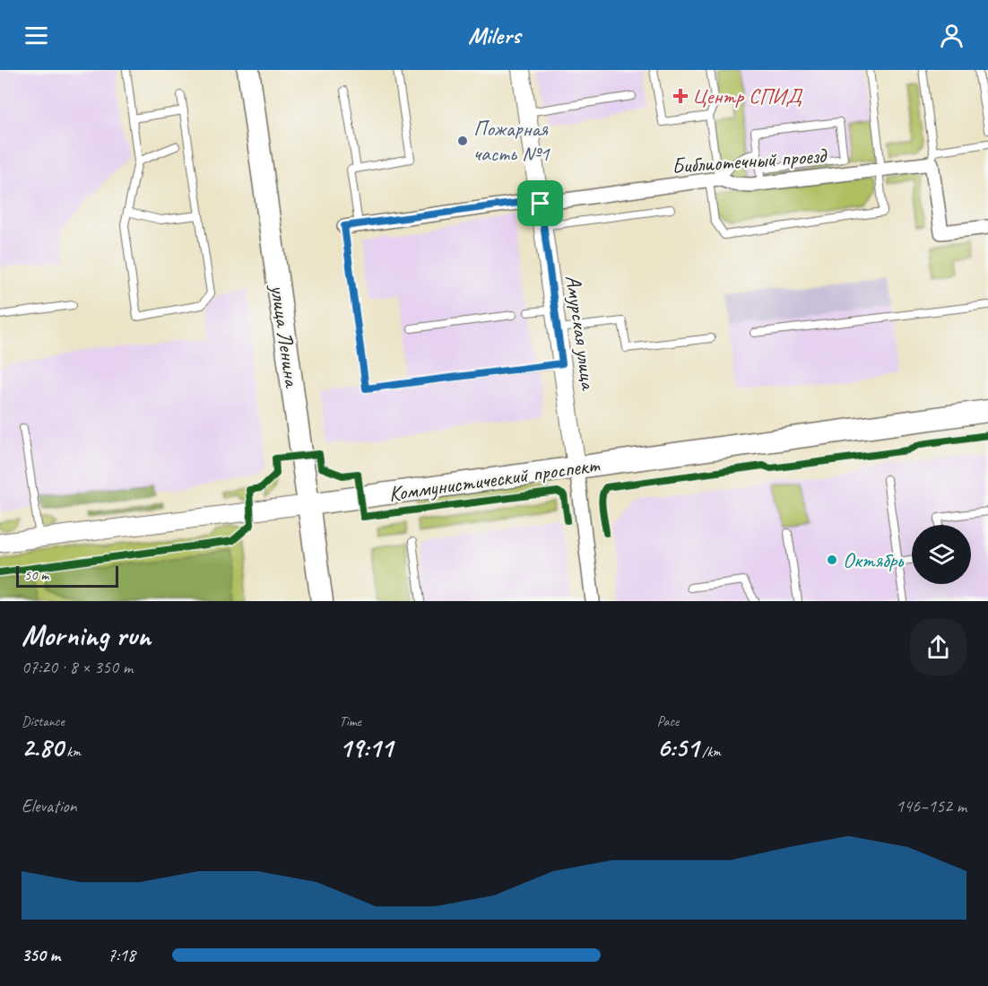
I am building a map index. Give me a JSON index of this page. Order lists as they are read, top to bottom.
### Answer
{
  "streets": {
    "main road": ["улица Ленина", "Коммунистический проспект"],
    "street": ["Библиотечный проезд", "Амурская улица"]
  },
  "crossings": [
    ["Библиотечный проезд", "Амурская улица"],
    ["Амурская улица", "Коммунистический проспект"],
    ["улица Ленина", "Коммунистический проспект"]
  ],
  "places": {
    "health": ["Центр СПИД"],
    "other": ["Пожарная часть №1", "Октябрь"]
  },
  "scale_bar": "50 m",
  "page": {
    "header": "Milers",
    "scale": "50 m",
    "heading": ["Morning run", "07:20 · 8 × 350 m"],
    "stats": [
      ["Distance", "2.80 km"],
      ["Time", "19:11"],
      ["Pace", "6:51 /km"]
    ],
    "chart": ["Elevation", "146–152 m"],
    "list": [
      {
        "name": "350 m",
        "note": "7:18"
      }
    ]
  }
}
